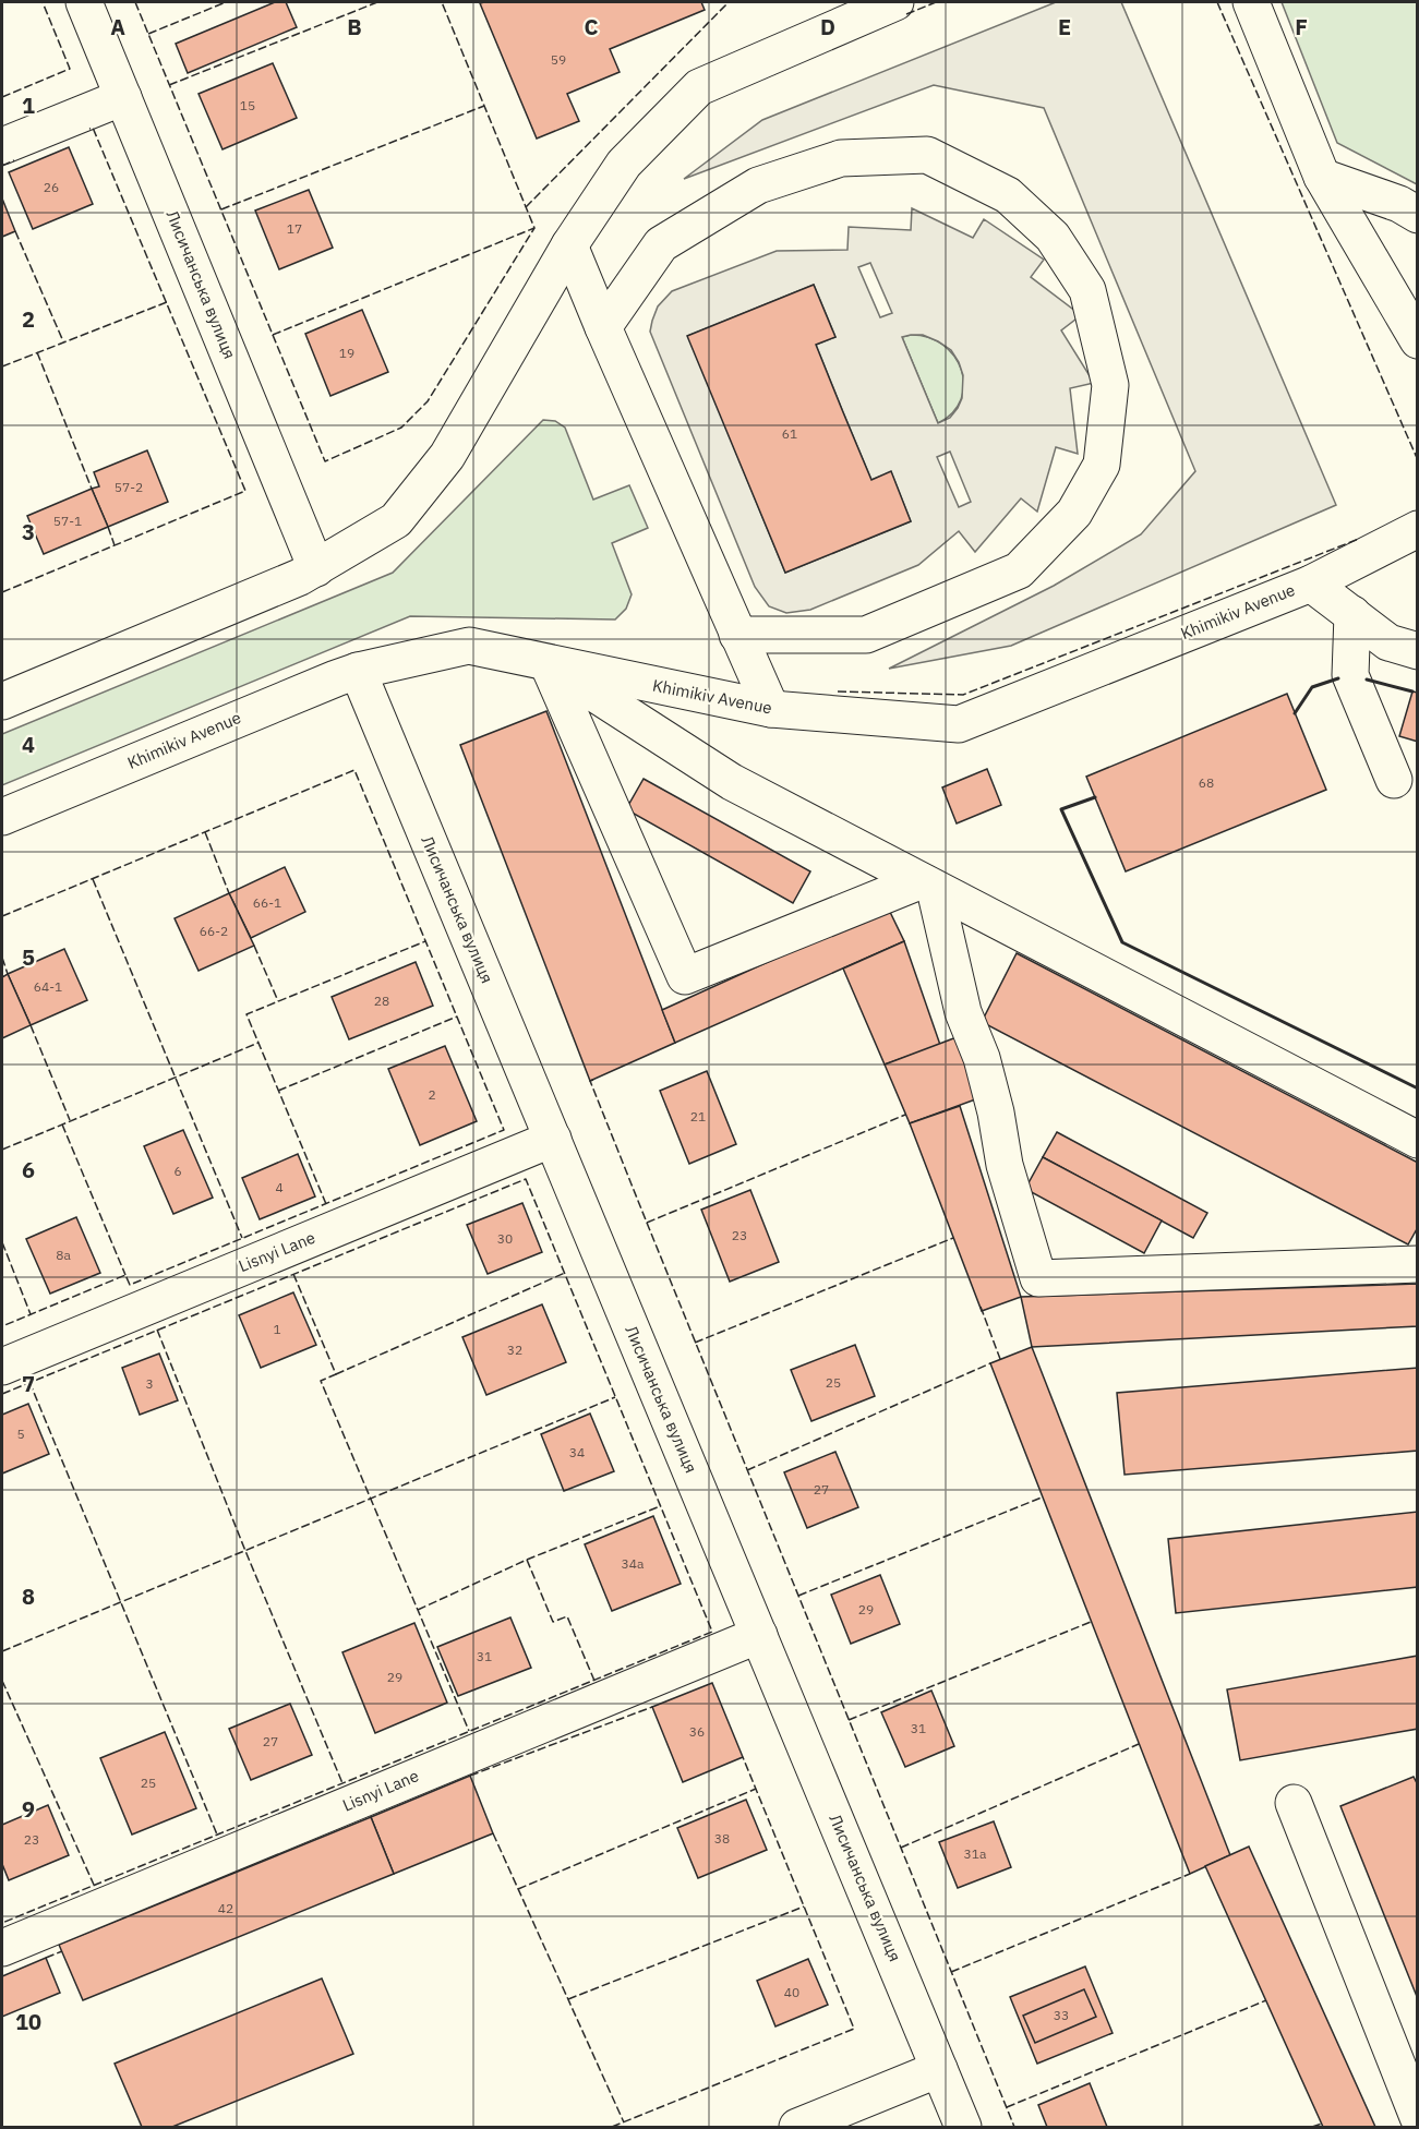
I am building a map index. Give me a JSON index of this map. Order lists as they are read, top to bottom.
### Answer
{
  "streets": {
    "street": ["Лисичанська вулиця", "Khimikiv Avenue", "Lisnyi Lane"]
  },
  "crossings": [
    ["Лисичанська вулиця", "Khimikiv Avenue"],
    ["Лисичанська вулиця", "Lisnyi Lane"]
  ],
  "house_numbers": [
    "59",
    "15",
    "26",
    "17",
    "19",
    "61",
    "57-2",
    "57-1",
    "68",
    "66-1",
    "66-2",
    "64-1",
    "28",
    "2",
    "21",
    "6",
    "4",
    "23",
    "30",
    "8а",
    "1",
    "32",
    "25",
    "3",
    "5",
    "34",
    "27",
    "34а",
    "29",
    "31",
    "29",
    "31",
    "36",
    "27",
    "25",
    "38",
    "23",
    "31а",
    "42",
    "40",
    "33"
  ],
  "grid": {
    "columns": [
      "A",
      "B",
      "C",
      "D",
      "E",
      "F"
    ],
    "rows": [
      "1",
      "2",
      "3",
      "4",
      "5",
      "6",
      "7",
      "8",
      "9",
      "10"
    ]
  }
}
